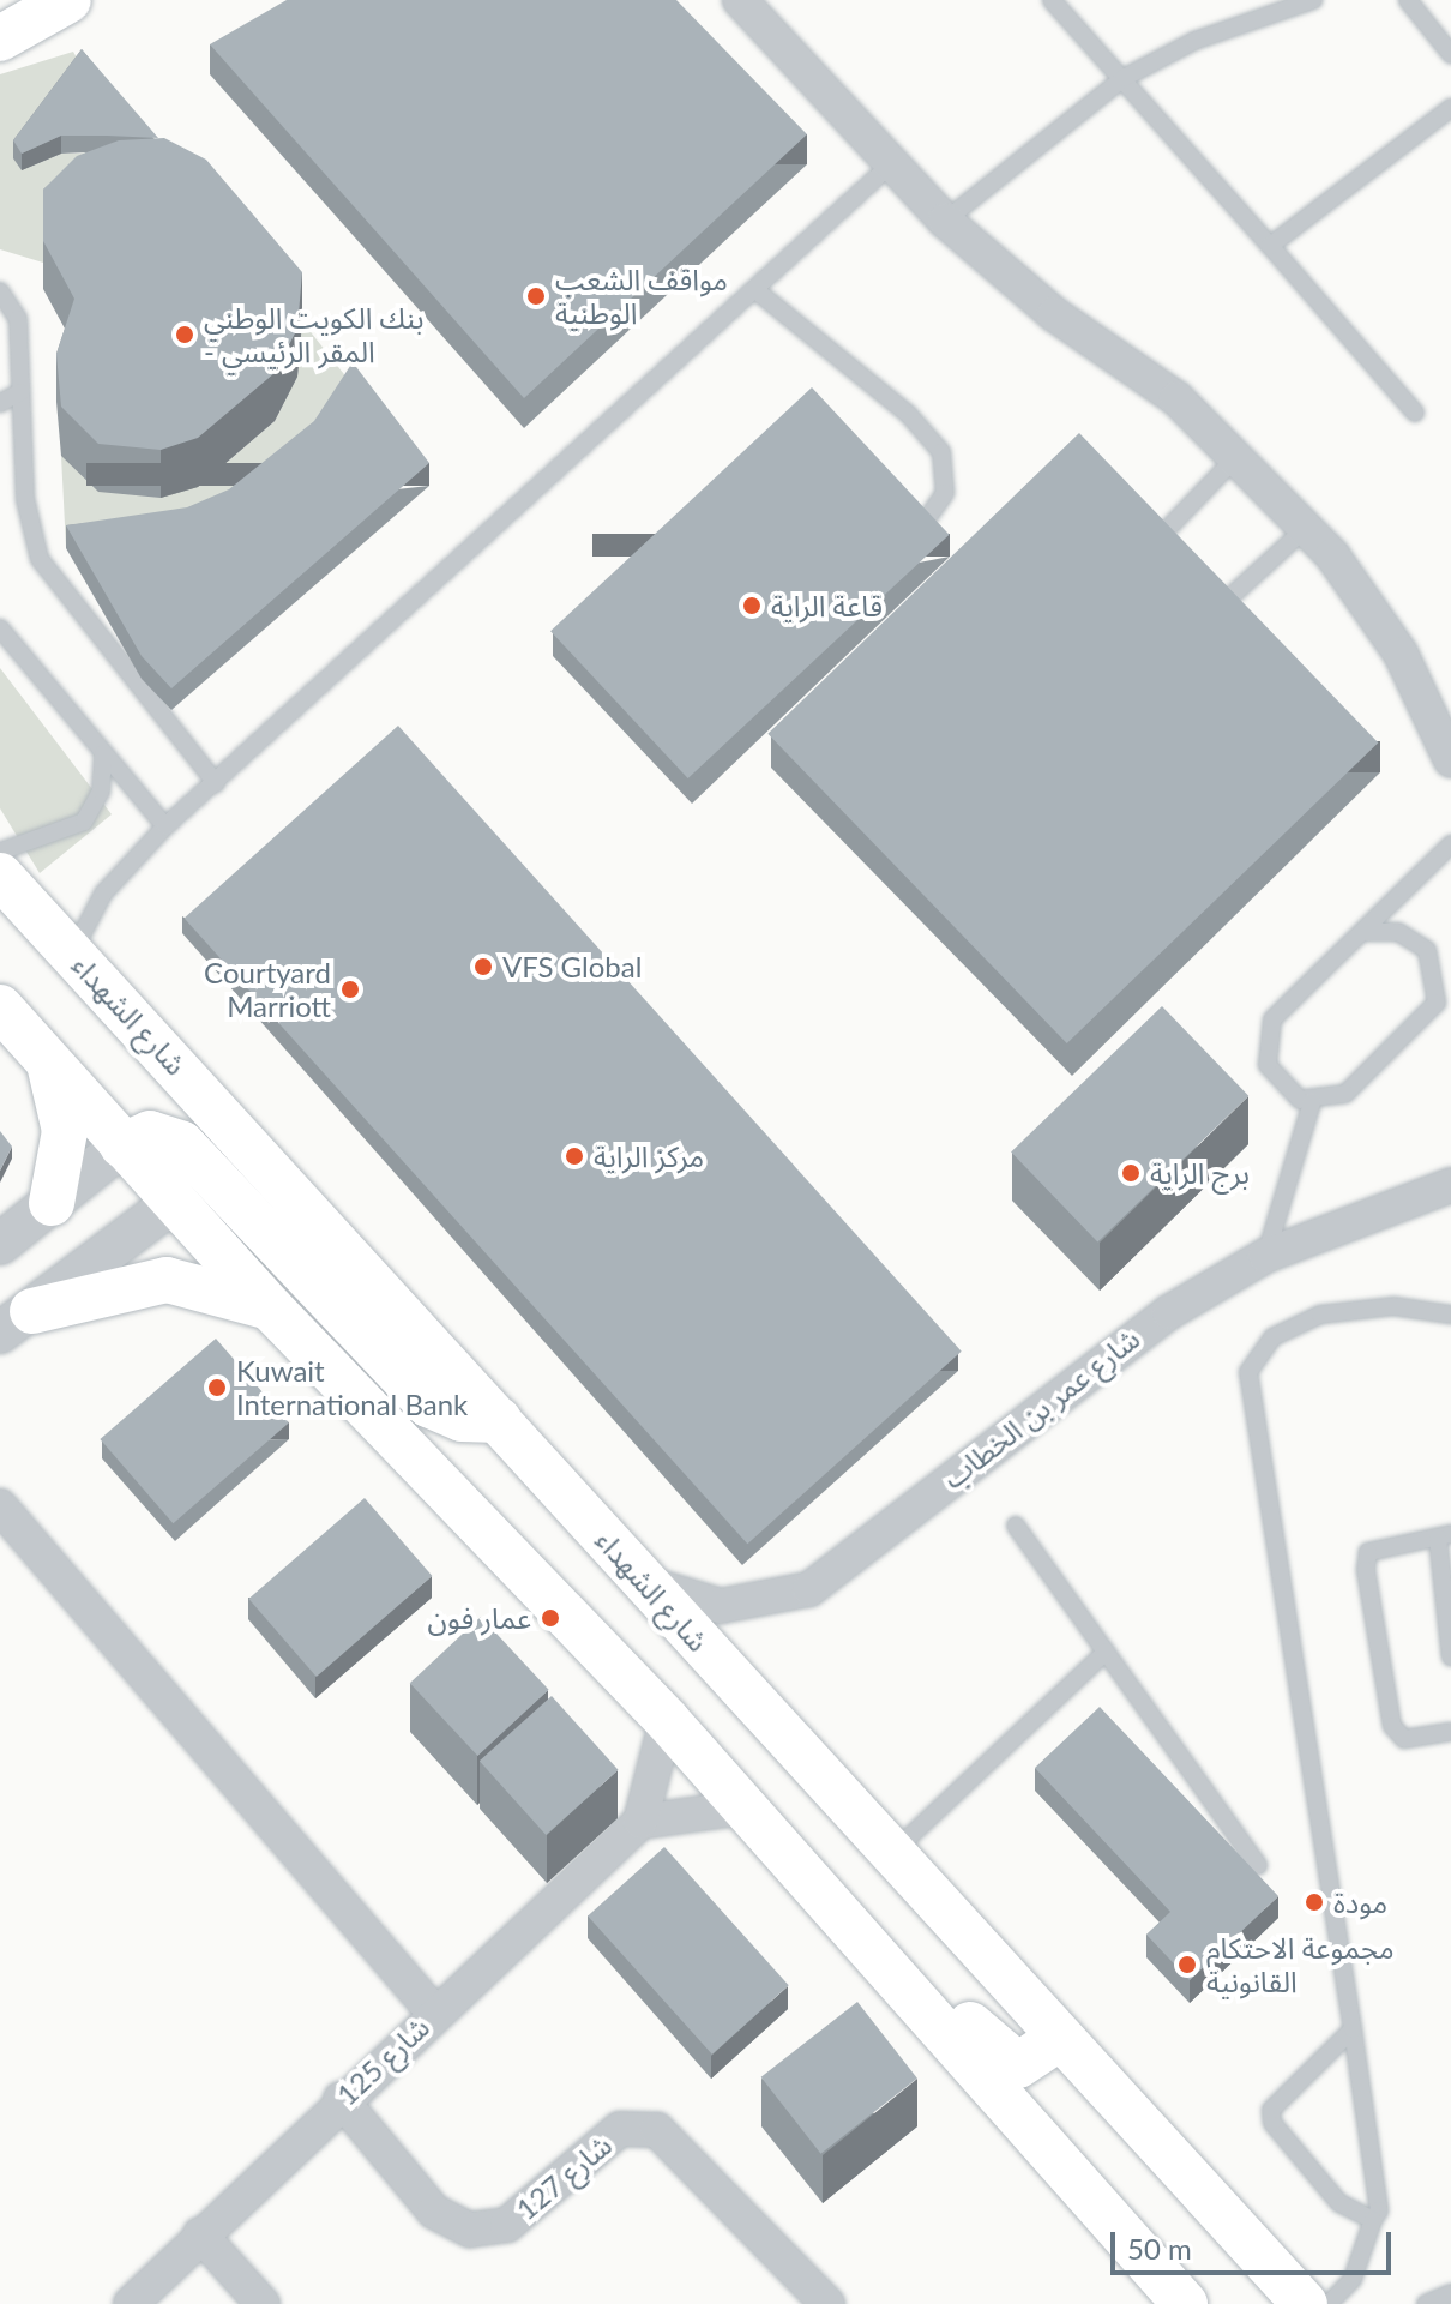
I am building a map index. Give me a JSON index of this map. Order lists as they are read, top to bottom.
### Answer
{
  "streets": {
    "main road": ["شارع الشهداء"],
    "street": ["شارع عمر بن الخطاب", "شارع 125", "شارع 127"]
  },
  "crossings": [
    ["شارع الشهداء", "شارع عمر بن الخطاب"],
    ["شارع 125", "شارع 127"]
  ],
  "places": [
    "مواقف الشعب الوطنية",
    "بنك الكويت الوطني - المقر الرئيسي",
    "قاعة الراية",
    "VFS Global",
    "Courtyard Marriott",
    "مركز الراية",
    "برج الراية",
    "Kuwait International Bank",
    "عمار فون",
    "مودة",
    "مجموعة الاحتكام القانونية"
  ],
  "scale_bar": "50 m"
}
